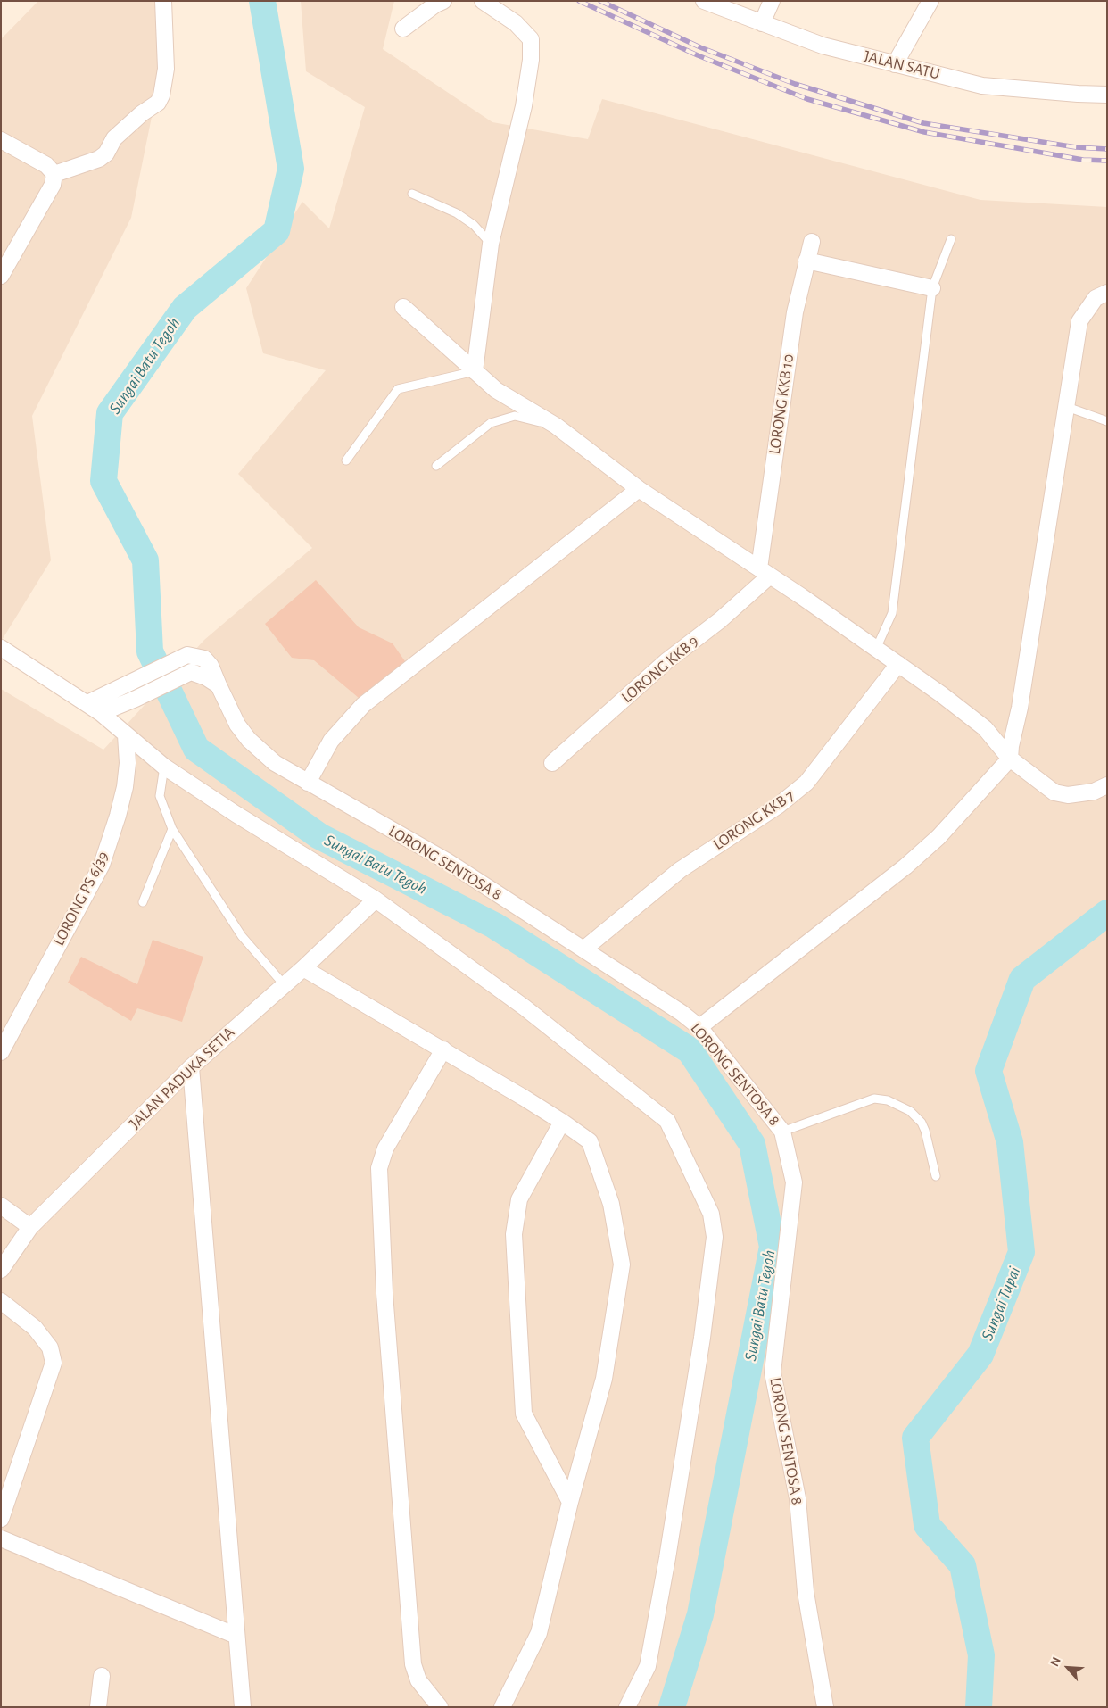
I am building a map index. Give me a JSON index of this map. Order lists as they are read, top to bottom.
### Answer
{
  "streets": {
    "street": [
      "JALAN SATU",
      "LORONG KKB 10",
      "LORONG KKB 9",
      "LORONG KKB 7",
      "LORONG SENTOSA 8",
      "LORONG PS 6/39",
      "JALAN PADUKA SETIA"
    ]
  },
  "crossings": [
    ["LORONG KKB 10", "LORONG KKB 9"],
    ["LORONG KKB 7", "LORONG SENTOSA 8"]
  ],
  "water": ["Sungai Batu Tegoh", "Sungai Tupai"],
  "north": "top left"
}
